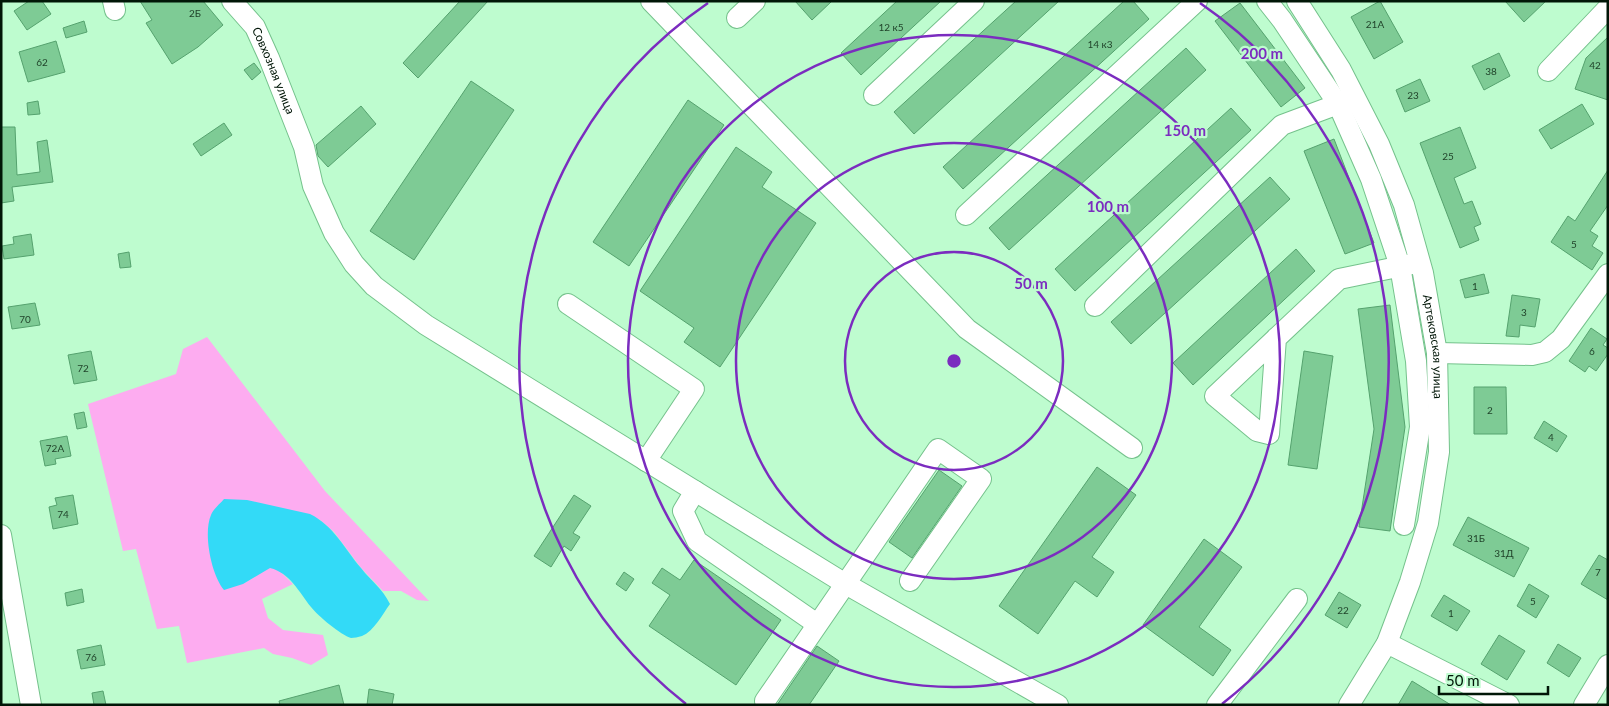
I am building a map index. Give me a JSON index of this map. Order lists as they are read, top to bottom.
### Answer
{
  "streets": {
    "street": ["Совхозная улица", "Артековская улица"]
  },
  "house_numbers": [
    "2Б",
    "21А",
    "12 к5",
    "14 к3",
    "62",
    "42",
    "38",
    "23",
    "25",
    "5",
    "1",
    "3",
    "70",
    "6",
    "72",
    "2",
    "4",
    "72А",
    "74",
    "31Б",
    "31Д",
    "7",
    "5",
    "22",
    "1",
    "76"
  ],
  "scale_bar": "50 m",
  "rings": [
    "200 m",
    "150 m",
    "100 m",
    "50 m"
  ]
}
